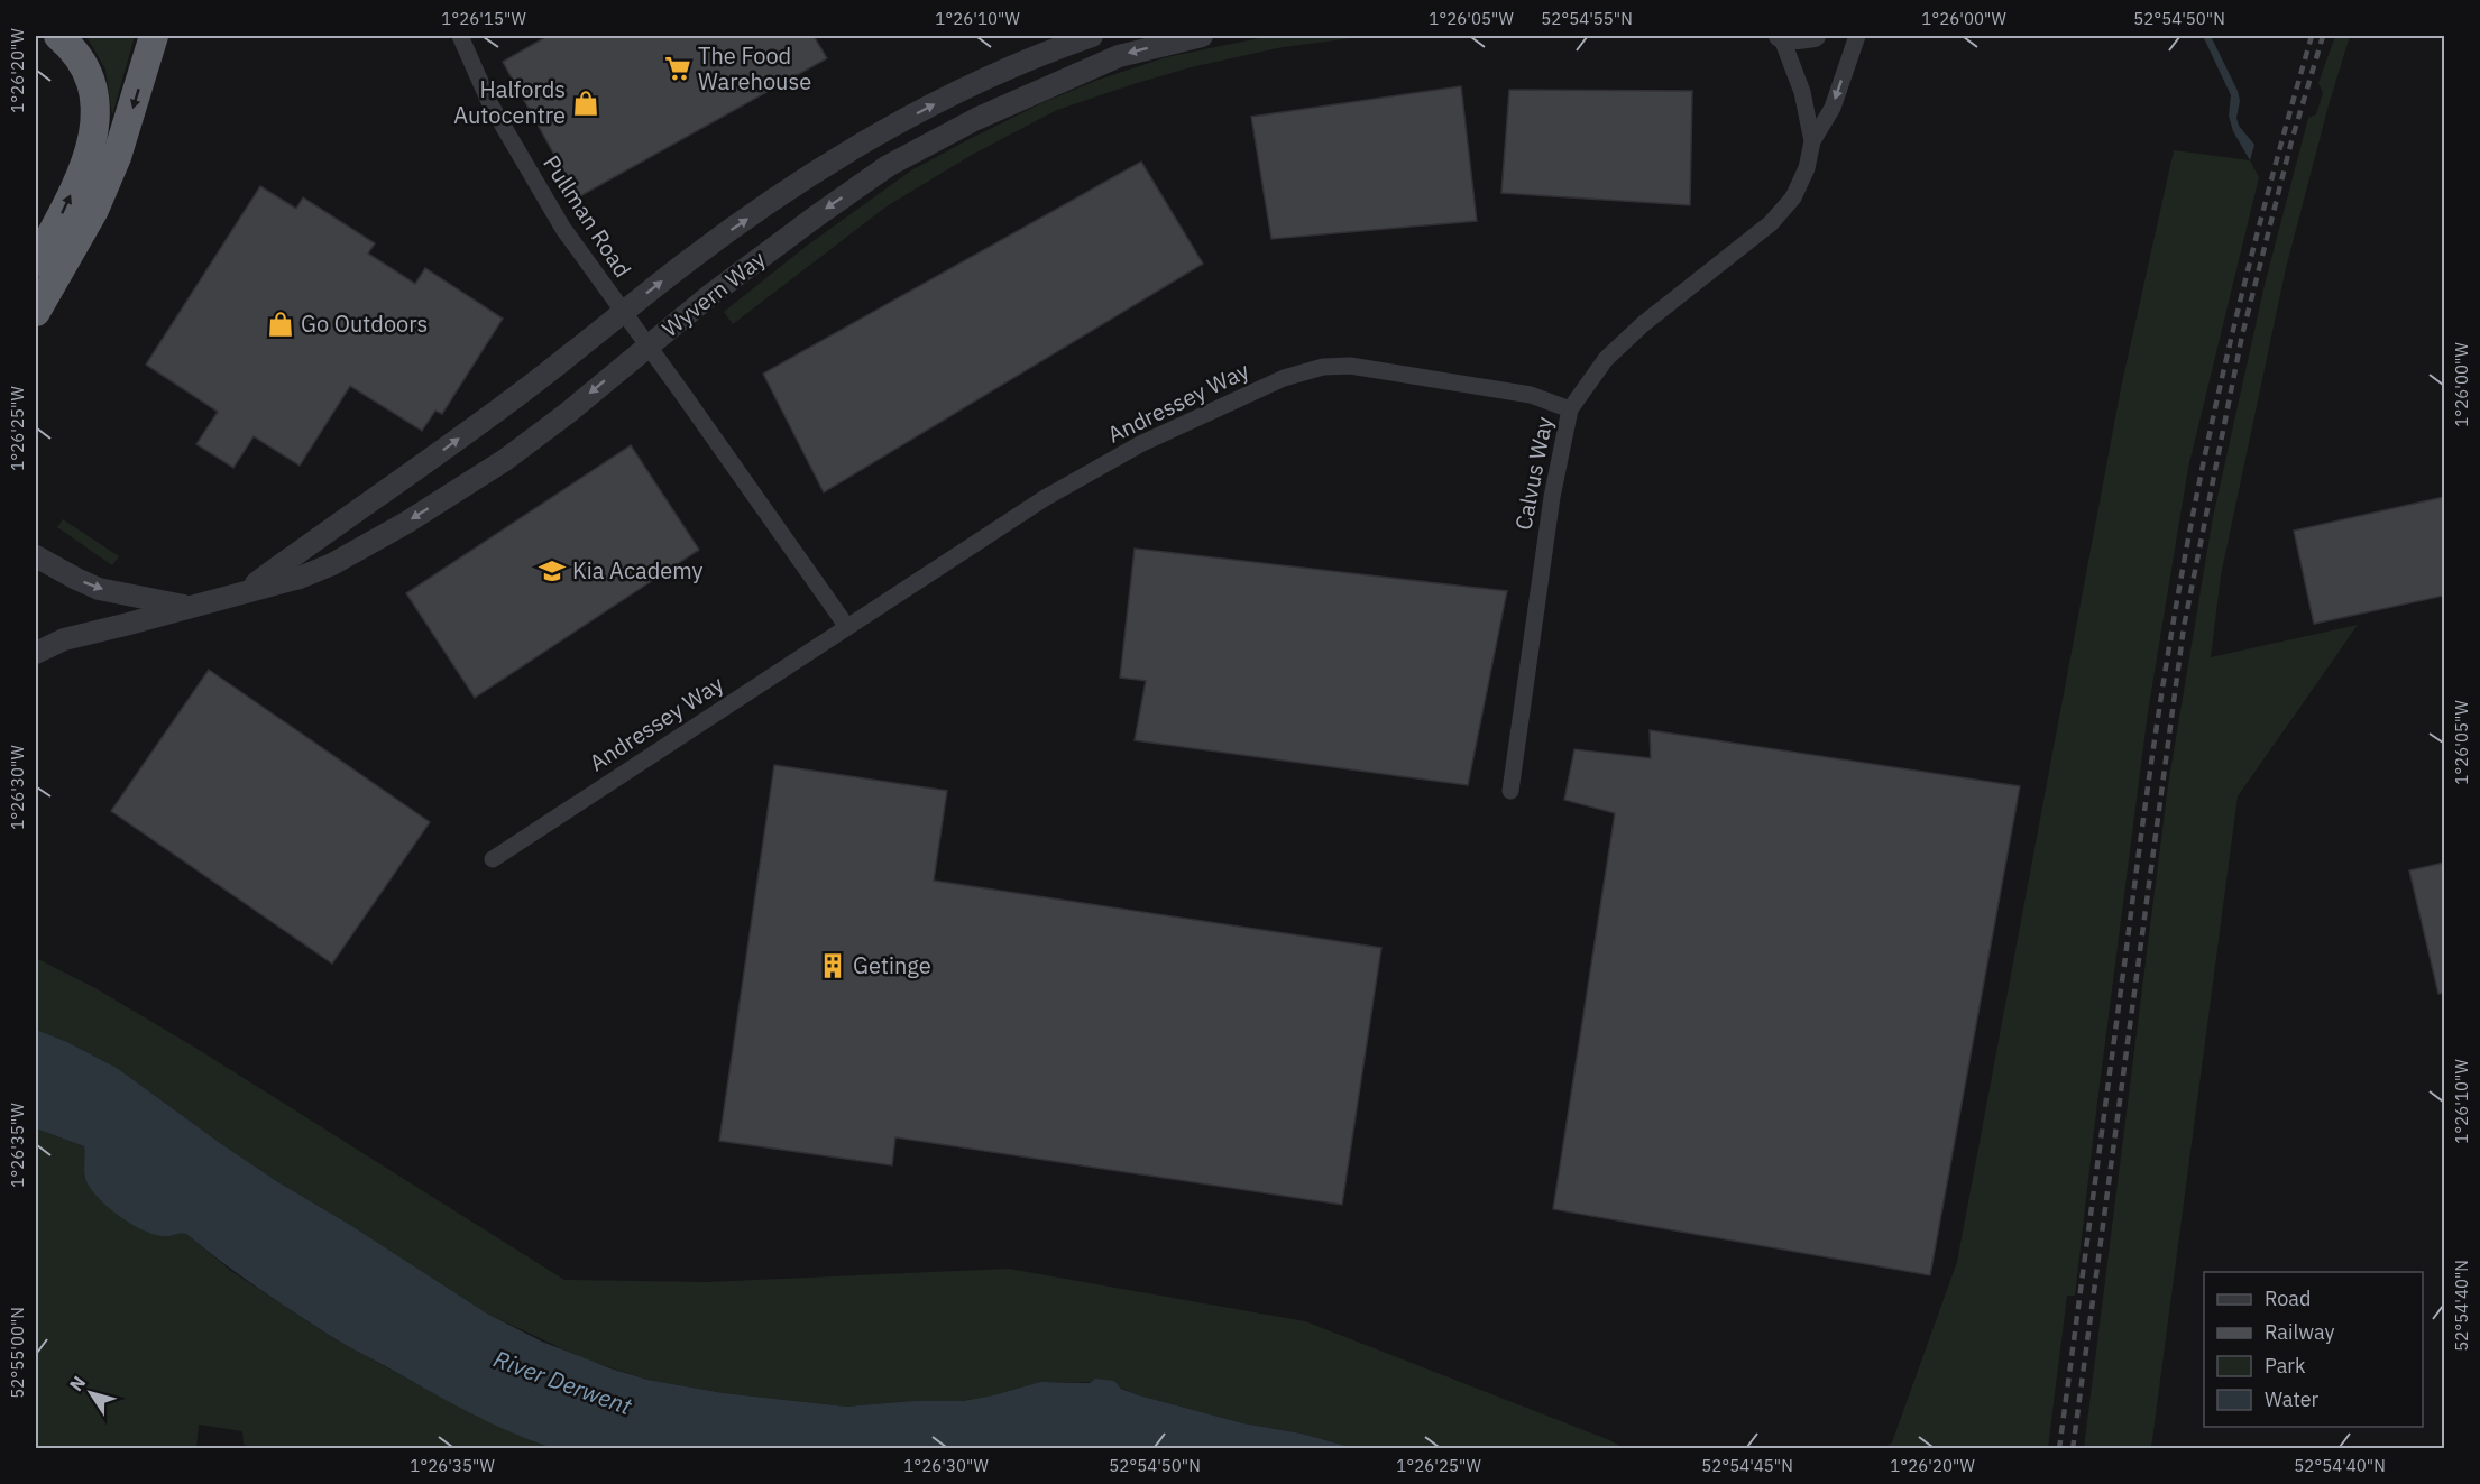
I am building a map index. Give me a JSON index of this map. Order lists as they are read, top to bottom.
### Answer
{
  "streets": {
    "street": [
      "Pullman Road",
      "Wyvern Way",
      "Andressey Way",
      "Calvus Way"
    ]
  },
  "crossings": [
    ["Pullman Road", "Wyvern Way"],
    ["Andressey Way", "Calvus Way"]
  ],
  "water": ["River Derwent"],
  "places": {
    "supermarket": ["The Food Warehouse"],
    "shop": ["Halfords Autocentre", "Go Outdoors"],
    "school or university": ["Kia Academy"],
    "building": ["Getinge"]
  },
  "legend": [
    "Road",
    "Railway",
    "Park",
    "Water"
  ],
  "north": "top left",
  "coordinates": [
    "1°26'15\"W",
    "1°26'10\"W",
    "1°26'05\"W",
    "52°54'55\"N",
    "1°26'00\"W",
    "52°54'50\"N",
    "1°26'20\"W",
    "1°26'25\"W",
    "1°26'30\"W",
    "1°26'35\"W",
    "52°54'40\"N",
    "52°55'00\"N",
    "52°54'45\"N"
  ]
}
